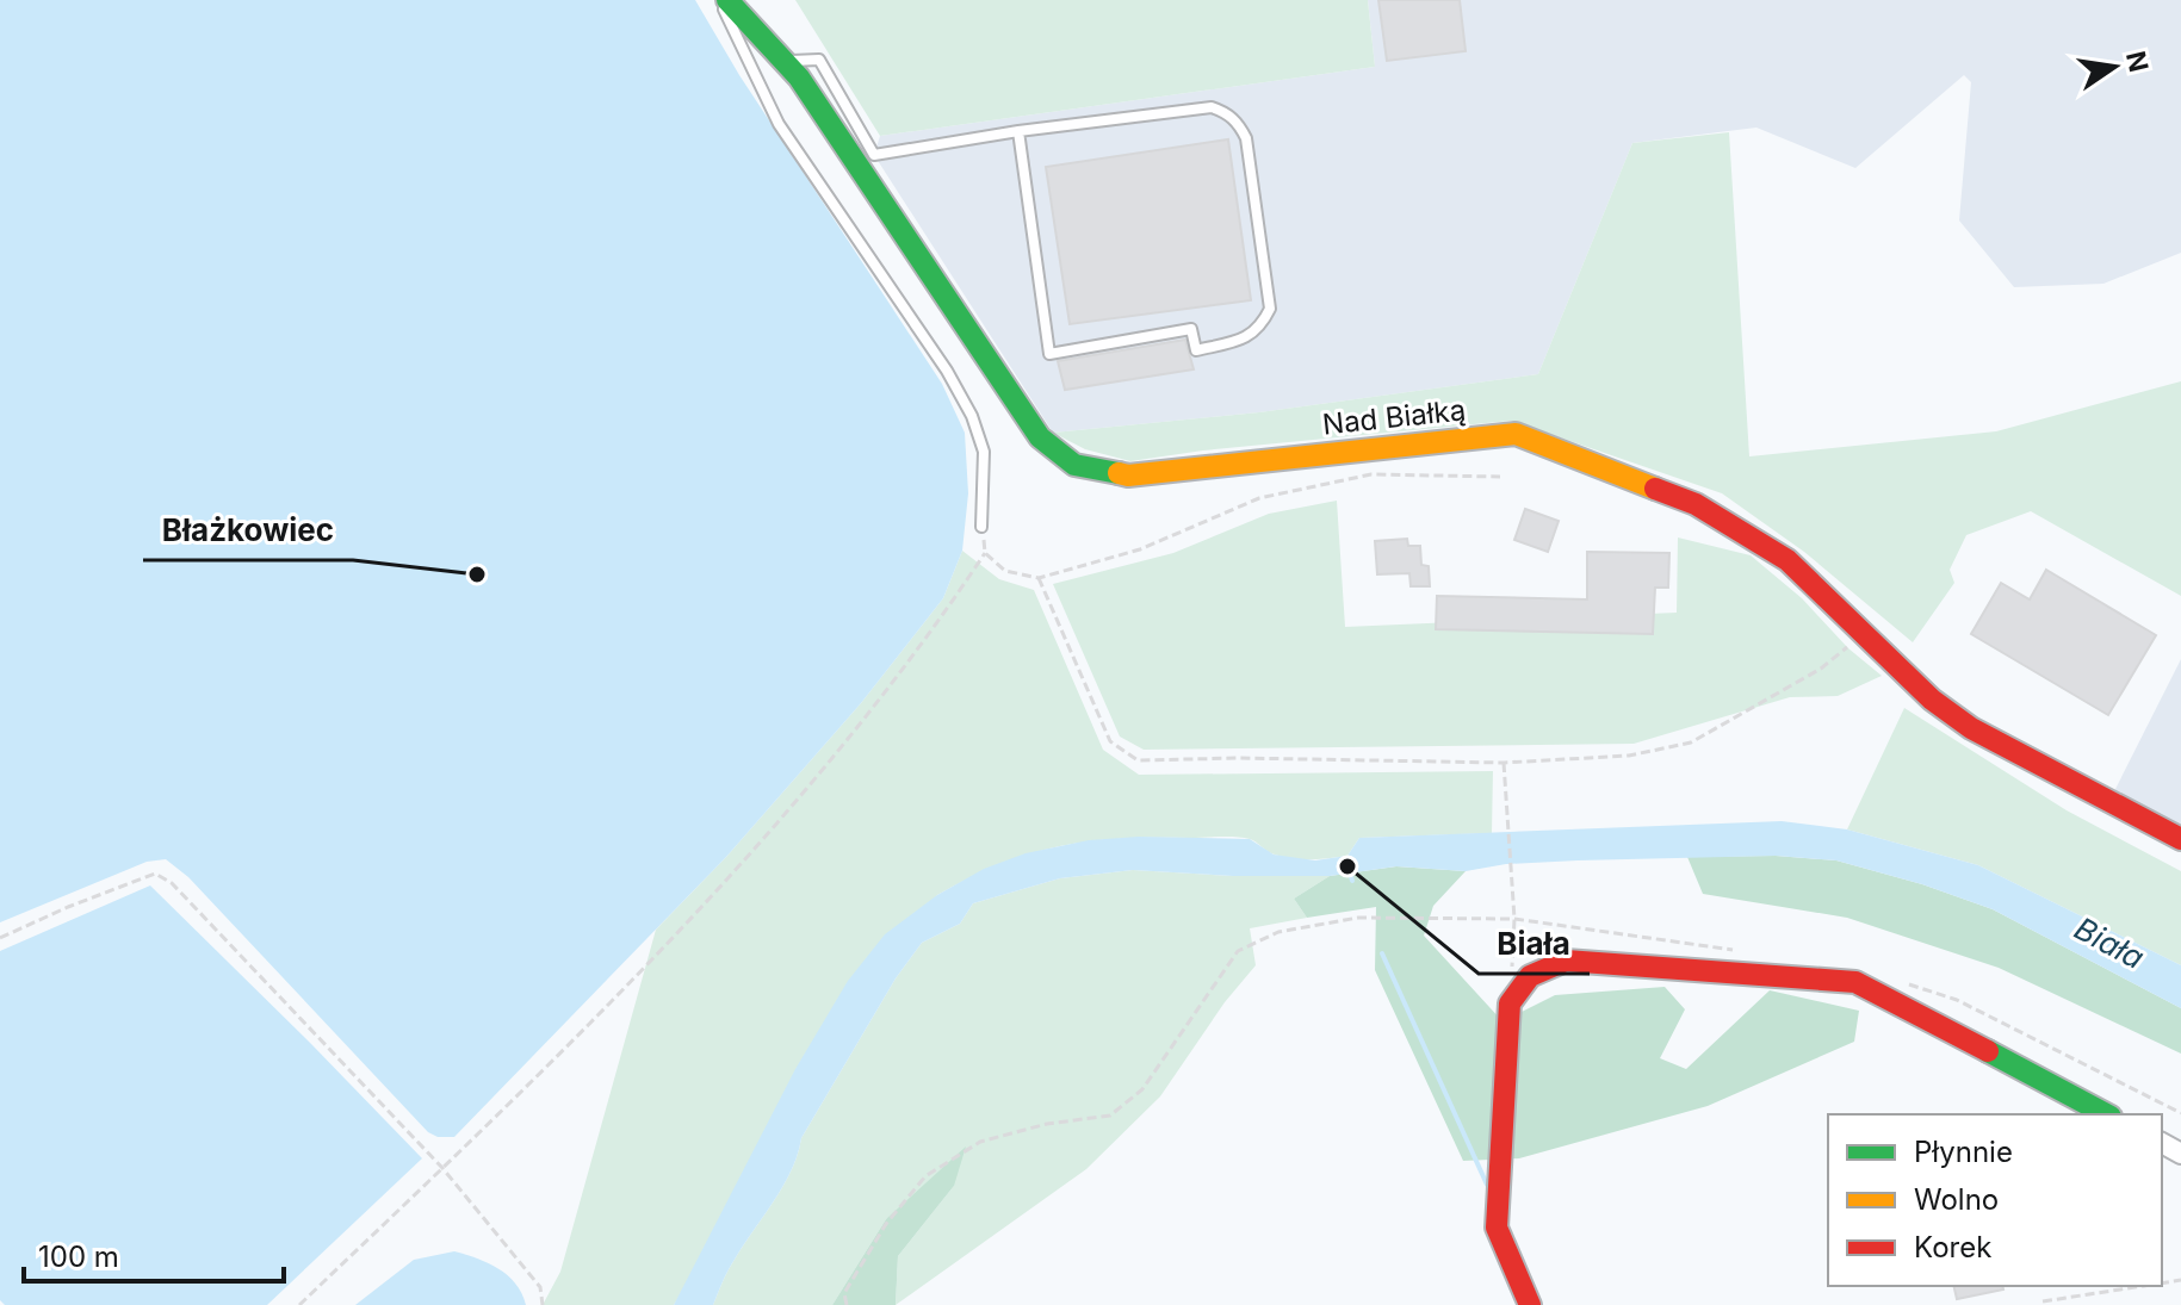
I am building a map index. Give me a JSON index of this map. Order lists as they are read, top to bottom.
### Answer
{
  "streets": {
    "street": ["Nad Białką"]
  },
  "water": ["Biała"],
  "places": ["Błażkowiec", "Biała"],
  "legend": ["Płynnie", "Wolno", "Korek"],
  "scale_bar": "100 m",
  "north": "right"
}
